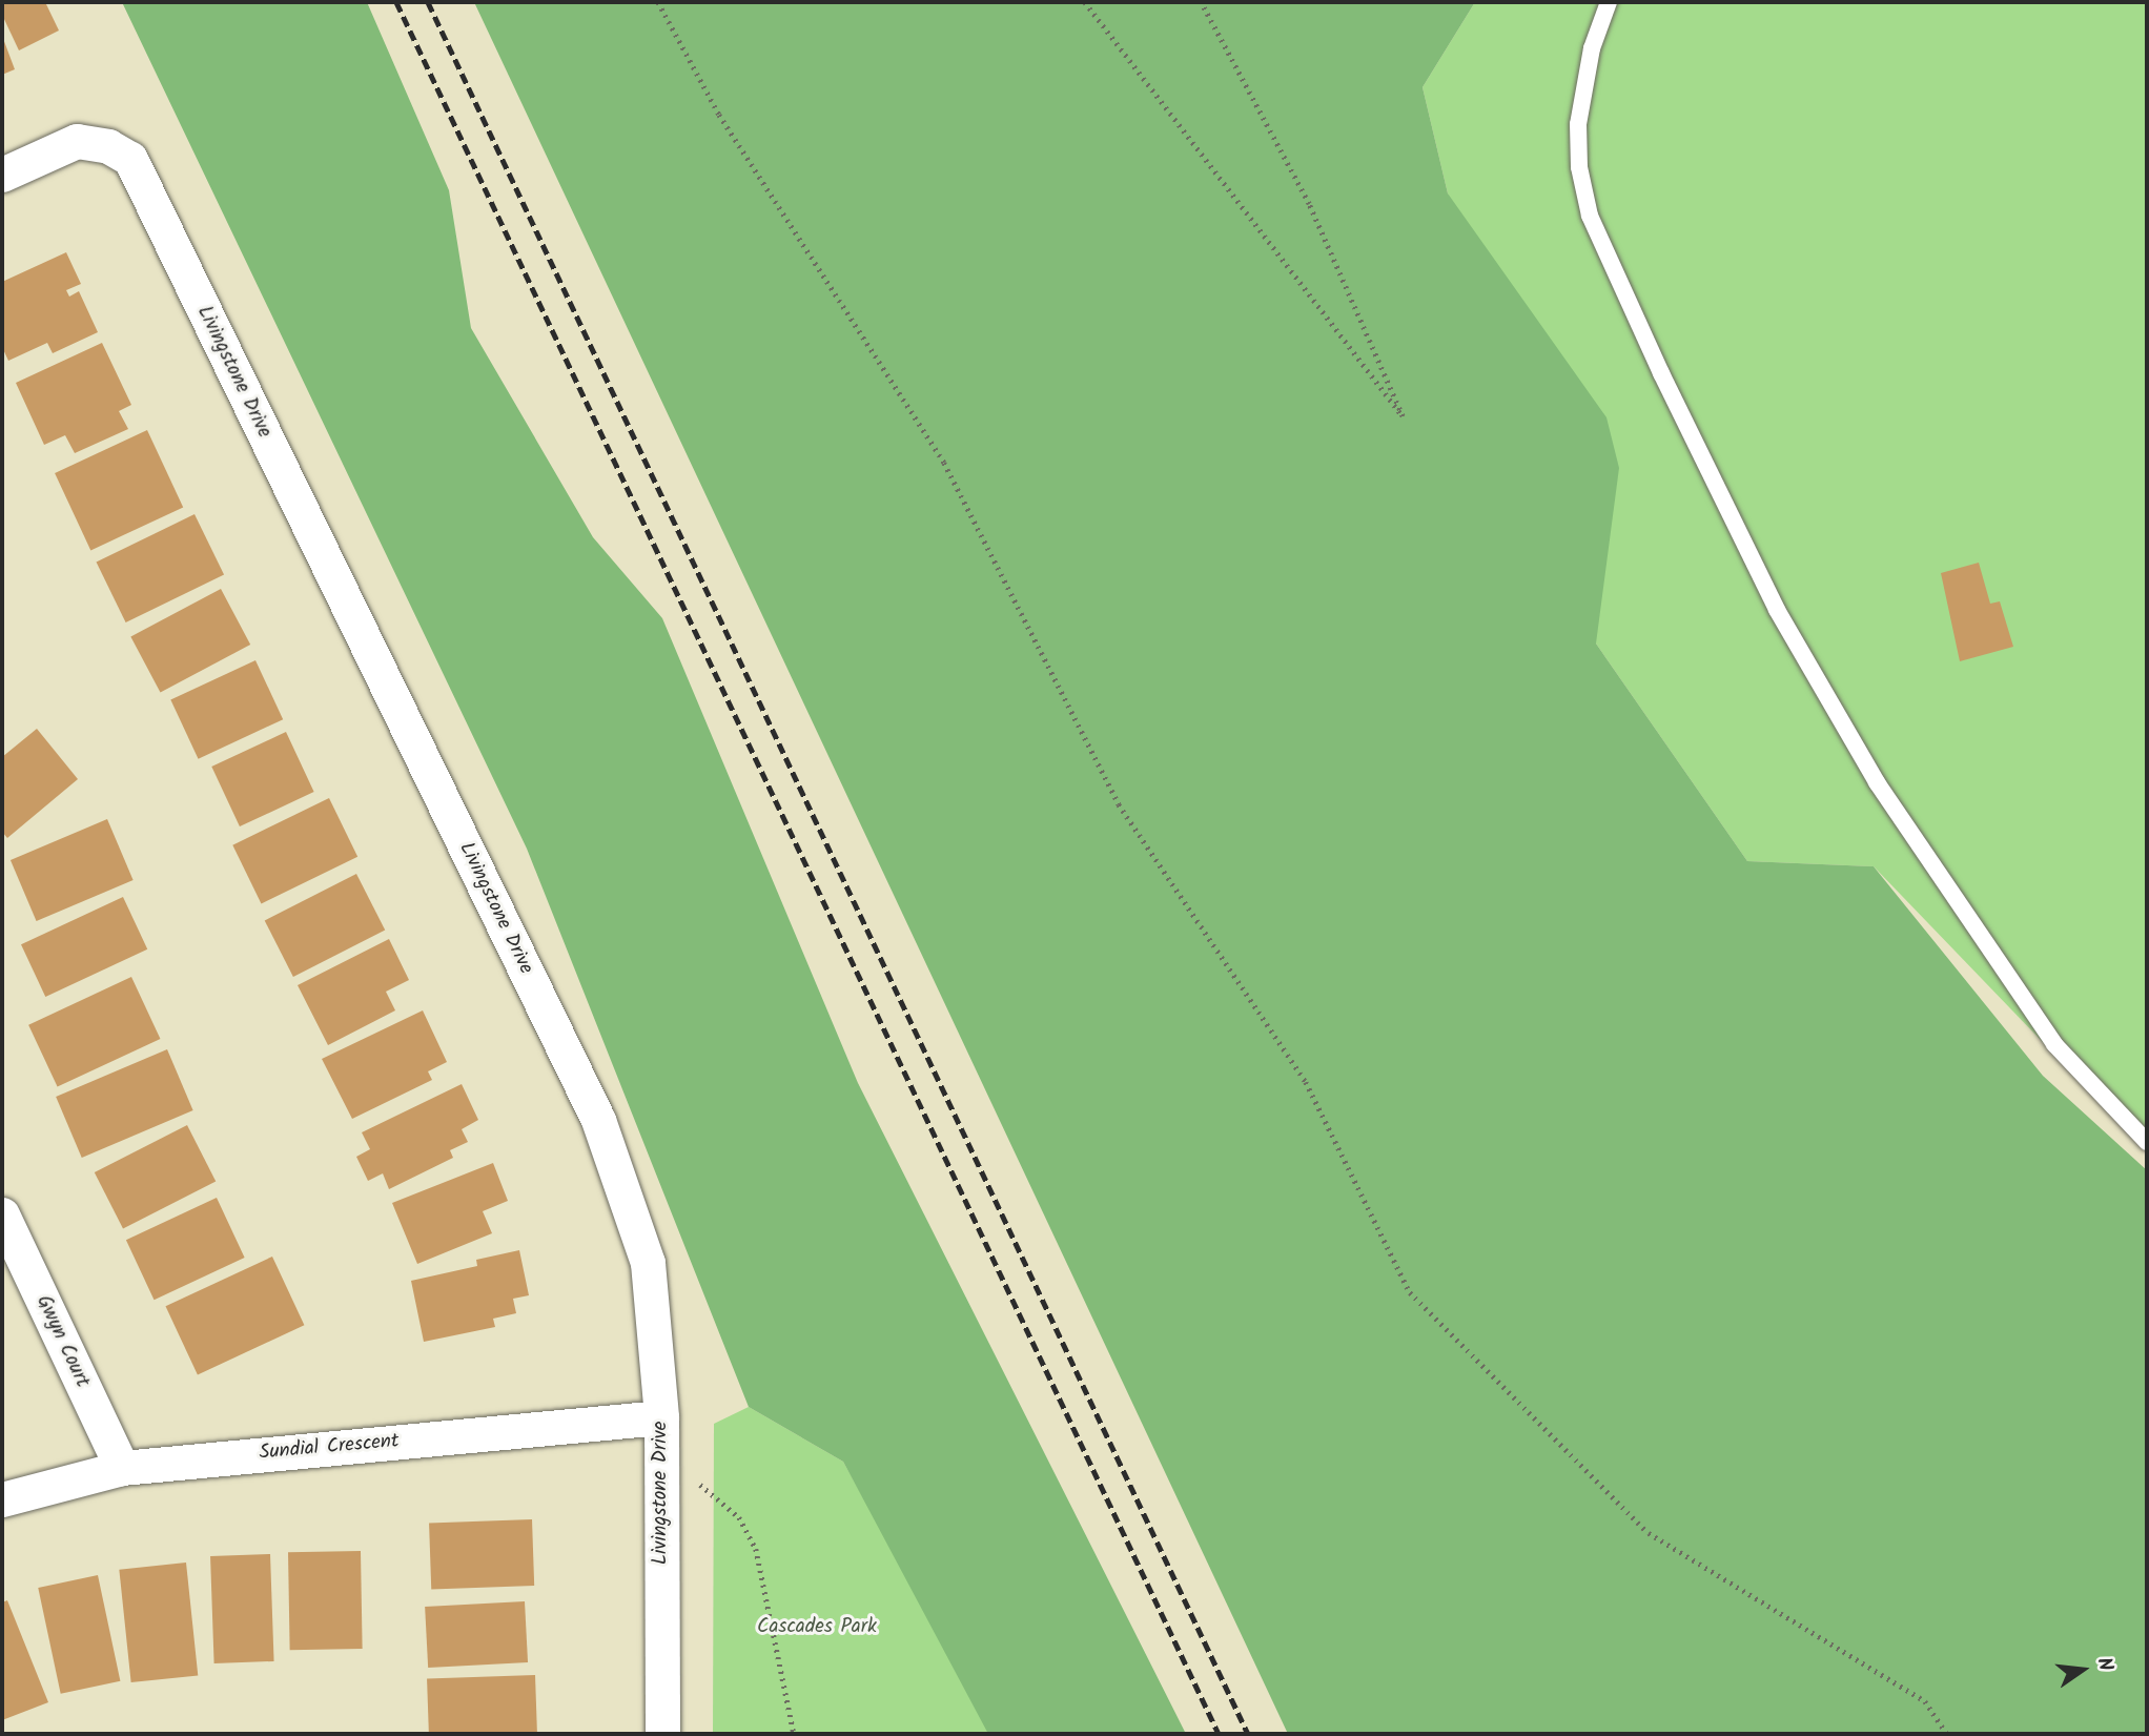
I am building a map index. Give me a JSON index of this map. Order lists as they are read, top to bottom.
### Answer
{
  "streets": {
    "street": ["Livingstone Drive", "Gwyn Court", "Sundial Crescent"]
  },
  "crossings": [
    ["Livingstone Drive", "Sundial Crescent"],
    ["Gwyn Court", "Sundial Crescent"]
  ],
  "parks": ["Cascades Park"],
  "north": "right"
}
